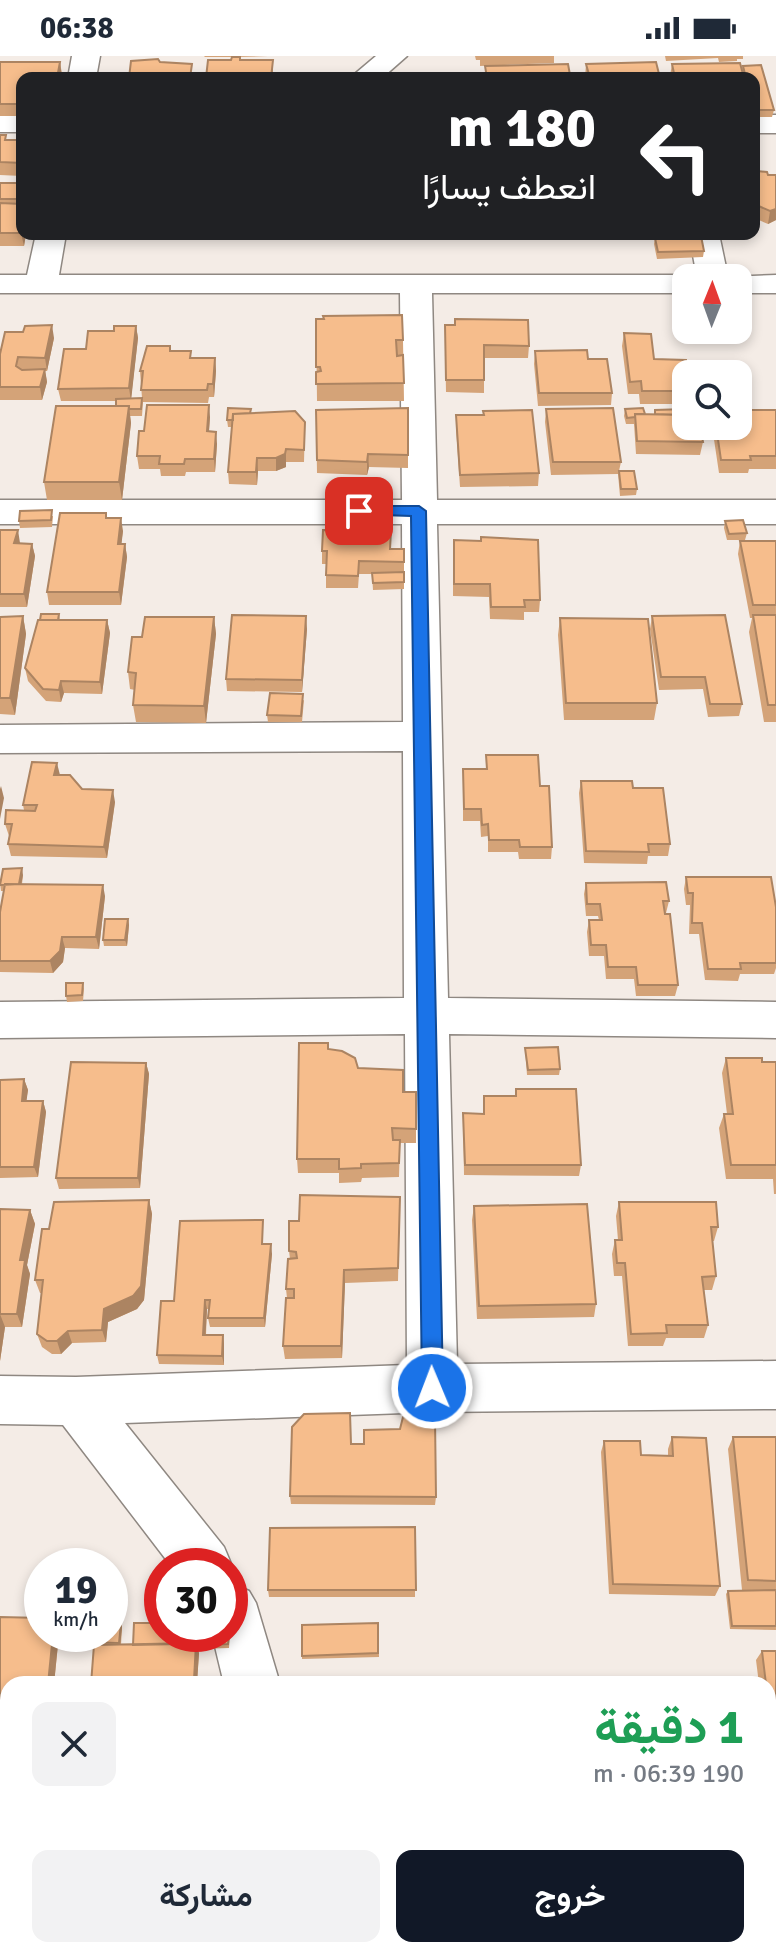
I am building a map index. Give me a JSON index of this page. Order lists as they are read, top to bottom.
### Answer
{
  "north": "top",
  "page": {
    "status": "06:38",
    "turn": ["180 m", "انعطف يسارًا"],
    "speed": "19 km/h",
    "limit": "30",
    "heading": ["1 دقيقة", "190 m · 06:39"],
    "buttons": ["خروج", "مشاركة"]
  }
}
